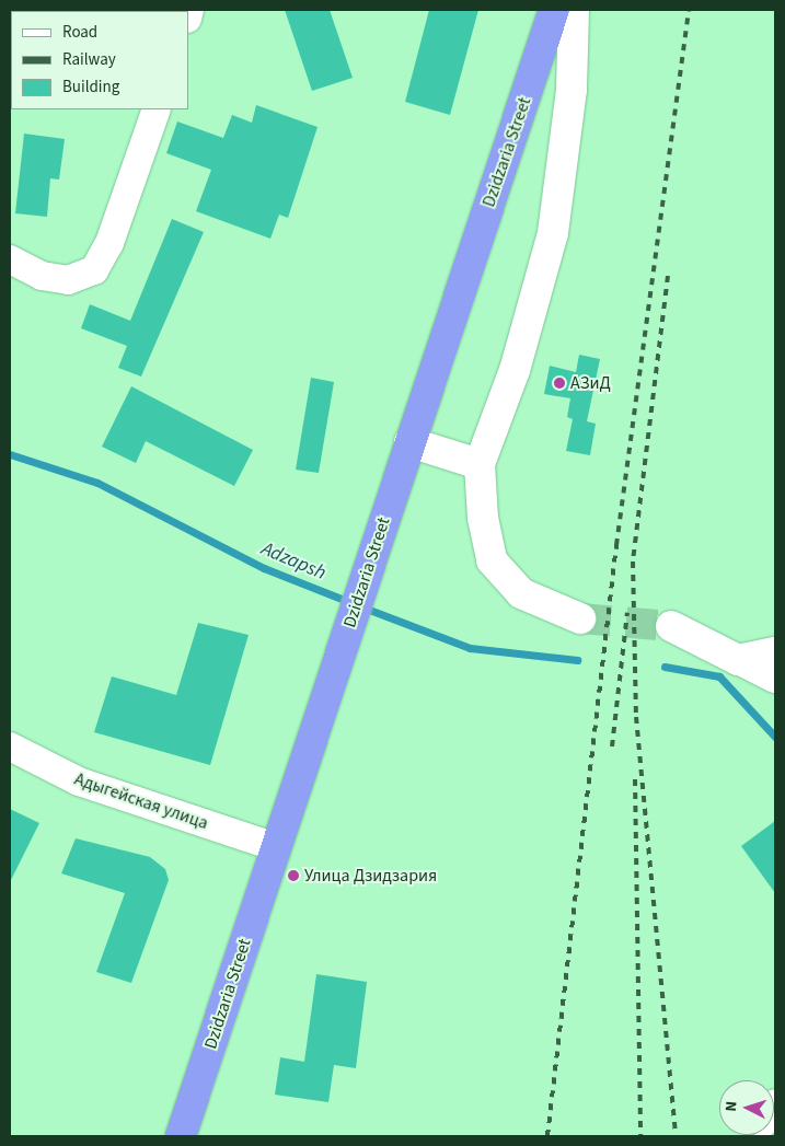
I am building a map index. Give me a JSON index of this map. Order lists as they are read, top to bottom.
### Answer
{
  "streets": {
    "highway": ["Dzidzaria Street"],
    "street": ["Адыгейская улица"]
  },
  "crossings": [
    ["Dzidzaria Street", "Адыгейская улица"]
  ],
  "water": ["Adzapsh"],
  "places": ["АЗиД", "Улица Дзидзария"],
  "legend": ["Road", "Railway", "Building"],
  "north": "left"
}
